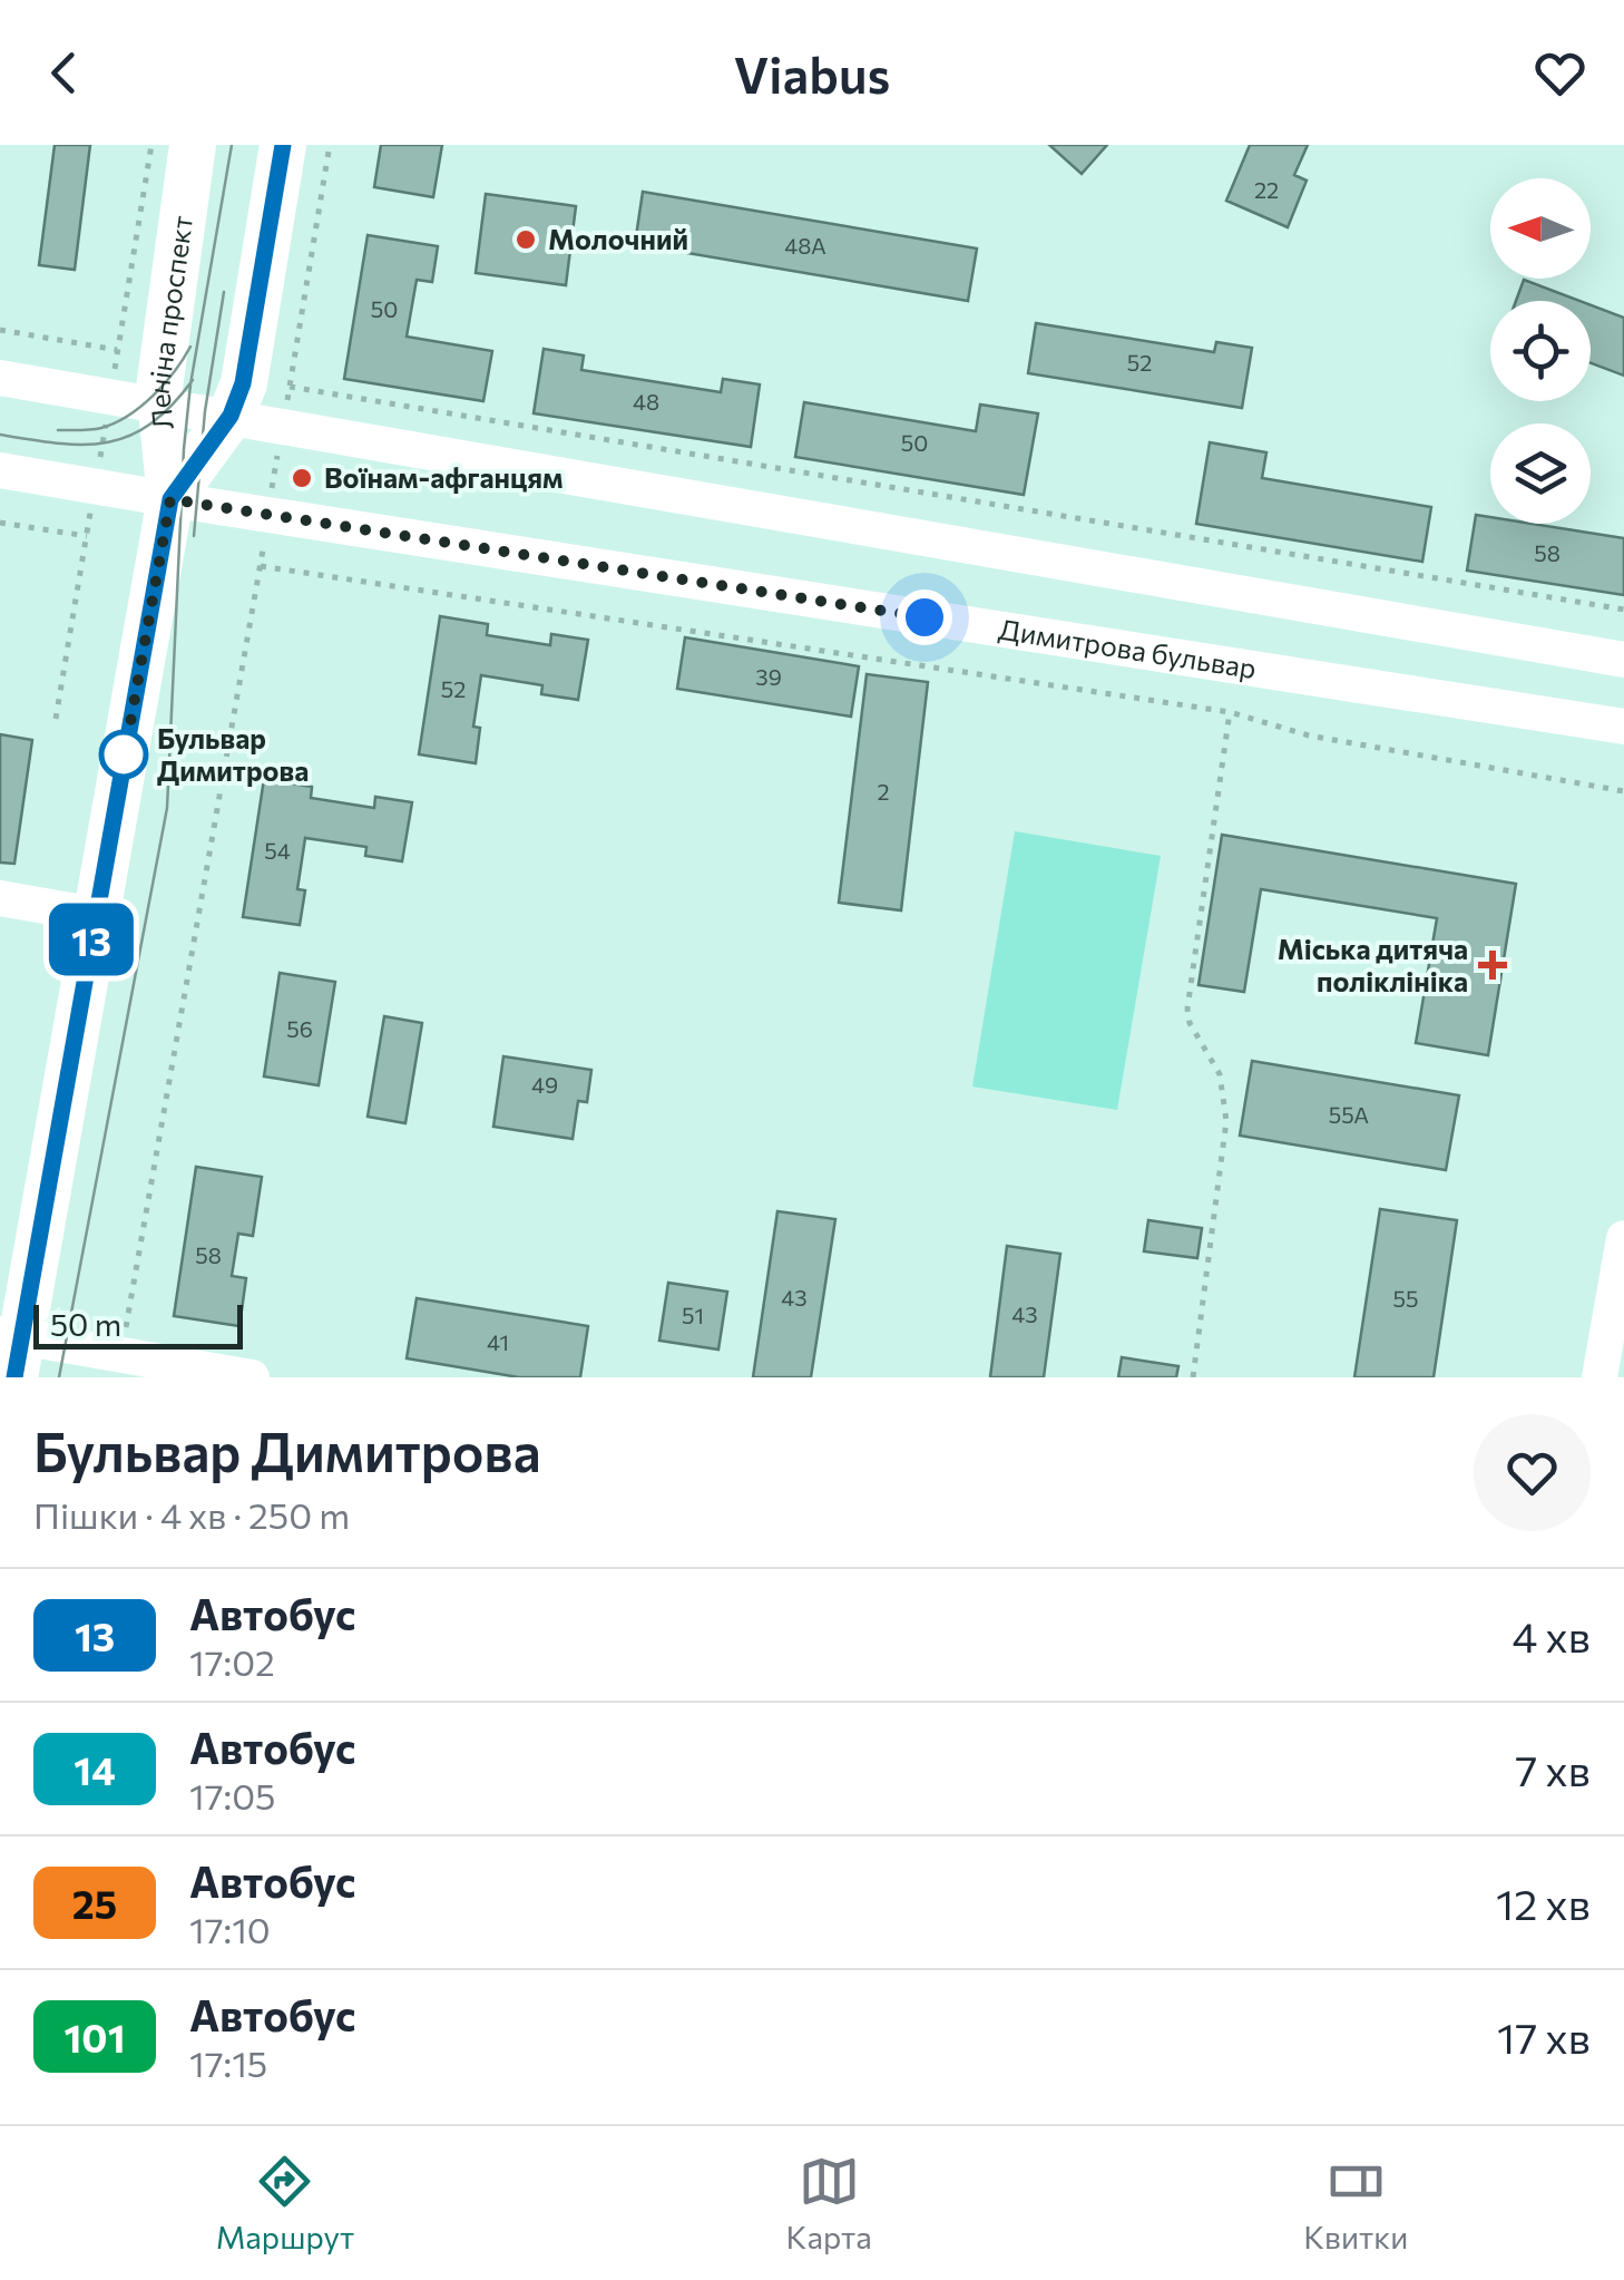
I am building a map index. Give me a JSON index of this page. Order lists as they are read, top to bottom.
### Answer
{
  "streets": {
    "main road": ["Леніна проспект"],
    "street": ["Димитрова бульвар"]
  },
  "crossings": [
    ["Леніна проспект", "Димитрова бульвар"]
  ],
  "places": {
    "other": ["Молочний", "Воїнам-афганцям", "Бульвар Димитрова"],
    "health": ["Міська дитяча поліклініка"]
  },
  "lines": ["bus line 13"],
  "house_numbers": [
    "22",
    "48А",
    "50",
    "52",
    "48",
    "50",
    "58",
    "39",
    "52",
    "2",
    "54",
    "56",
    "49",
    "55А",
    "58",
    "43",
    "55",
    "43",
    "51",
    "41"
  ],
  "scale_bar": "50 m",
  "north": "left",
  "page": {
    "header": "Viabus",
    "on_map": "13",
    "scale": "50 m",
    "heading": ["Бульвар Димитрова", "Пішки · 4 хв · 250 m"],
    "list": [
      {
        "mark": "13",
        "name": "Автобус",
        "note": "17:02",
        "value": "4 хв"
      },
      {
        "mark": "14",
        "name": "Автобус",
        "note": "17:05",
        "value": "7 хв"
      },
      {
        "mark": "25",
        "name": "Автобус",
        "note": "17:10",
        "value": "12 хв"
      },
      {
        "mark": "101",
        "name": "Автобус",
        "note": "17:15",
        "value": "17 хв"
      }
    ],
    "tabs": ["Маршрут", "Карта", "Квитки"]
  }
}
